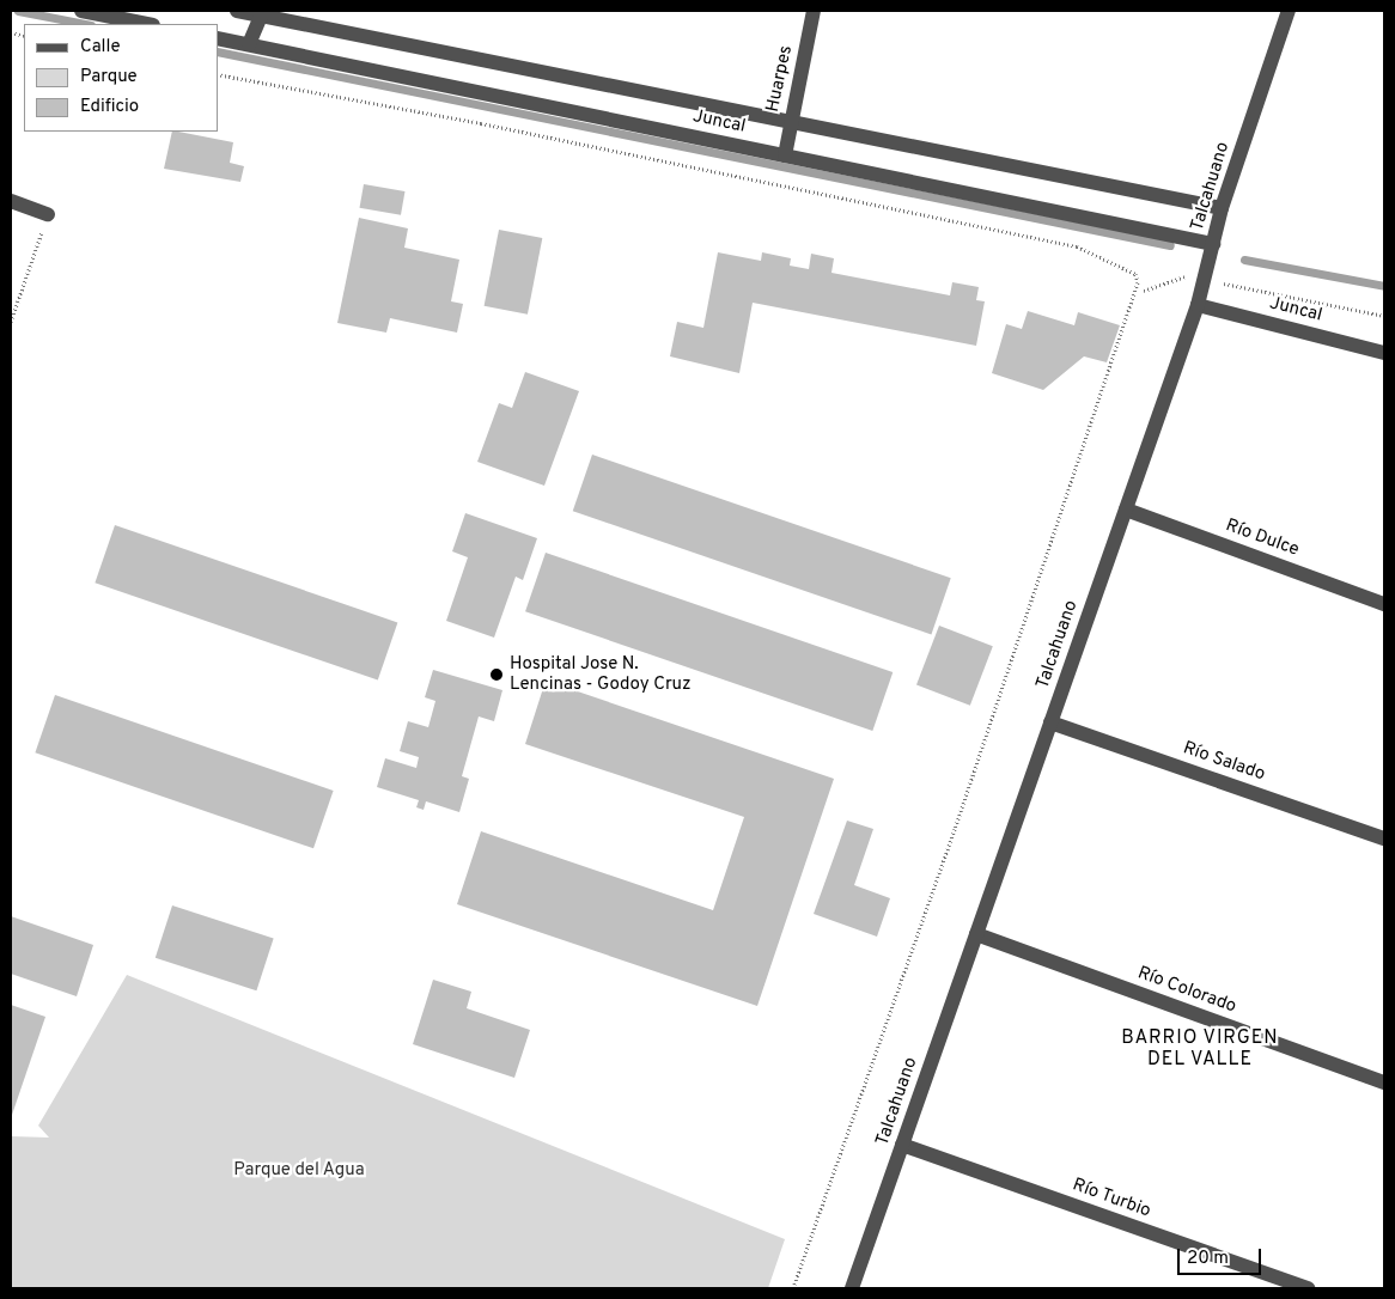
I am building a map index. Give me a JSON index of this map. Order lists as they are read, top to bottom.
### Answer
{
  "streets": {
    "street": [
      "Huarpes",
      "Juncal",
      "Talcahuano",
      "Río Dulce",
      "Río Salado",
      "Río Colorado",
      "Río Turbio"
    ]
  },
  "crossings": [
    ["Huarpes", "Juncal"],
    ["Juncal", "Talcahuano"],
    ["Talcahuano", "Río Dulce"],
    ["Talcahuano", "Río Salado"],
    ["Talcahuano", "Río Colorado"],
    ["Talcahuano", "Río Turbio"]
  ],
  "districts": ["BARRIO VIRGEN DEL VALLE"],
  "parks": ["Parque del Agua"],
  "places": ["Hospital Jose N. Lencinas - Godoy Cruz"],
  "legend": ["Calle", "Parque", "Edificio"],
  "scale_bar": "20 m"
}
